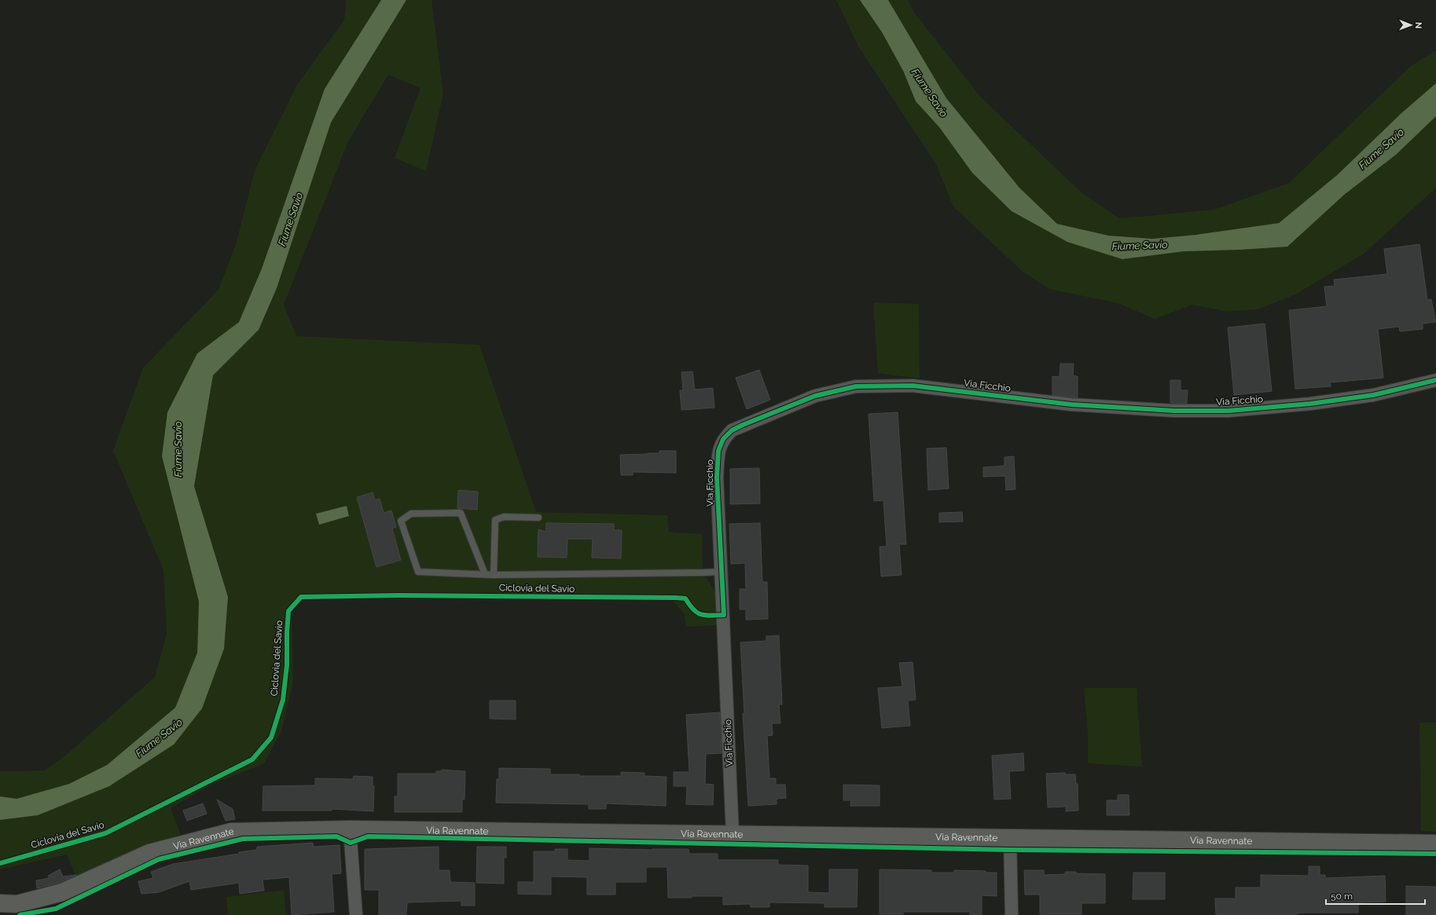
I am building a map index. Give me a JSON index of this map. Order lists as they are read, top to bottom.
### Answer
{
  "streets": {
    "main road": ["Via Ravennate"],
    "street": ["Via Ficchio"],
    "cycle path": ["Ciclovia del Savio"]
  },
  "crossings": [
    ["Via Ficchio", "Via Ravennate"]
  ],
  "water": ["Fiume Savio"],
  "scale_bar": "50 m",
  "north": "right"
}
